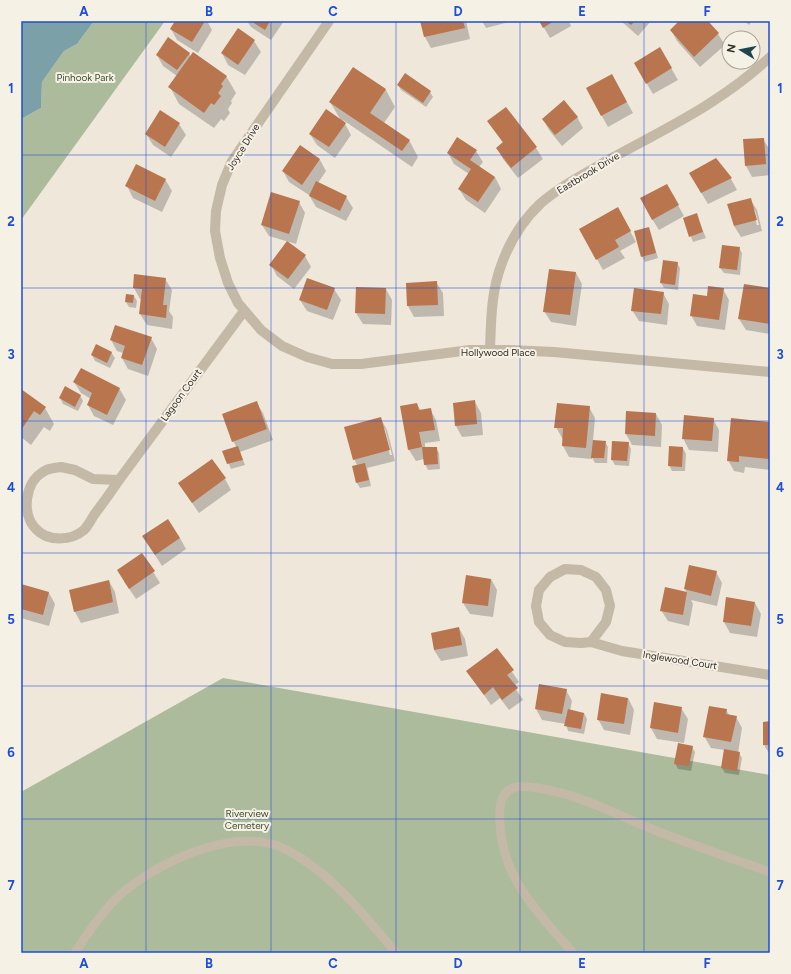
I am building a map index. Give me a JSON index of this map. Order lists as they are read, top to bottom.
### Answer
{
  "streets": {
    "street": [
      "Joyce Drive",
      "Eastbrook Drive",
      "Hollywood Place",
      "Lagoon Court",
      "Inglewood Court"
    ]
  },
  "crossings": [
    ["Joyce Drive", "Hollywood Place"],
    ["Joyce Drive", "Lagoon Court"],
    ["Eastbrook Drive", "Hollywood Place"],
    ["Hollywood Place", "Lagoon Court"]
  ],
  "parks": ["Pinhook Park", "Riverview Cemetery"],
  "north": "left",
  "grid": {
    "columns": [
      "A",
      "B",
      "C",
      "D",
      "E",
      "F"
    ],
    "rows": [
      "1",
      "2",
      "3",
      "4",
      "5",
      "6",
      "7"
    ]
  }
}
